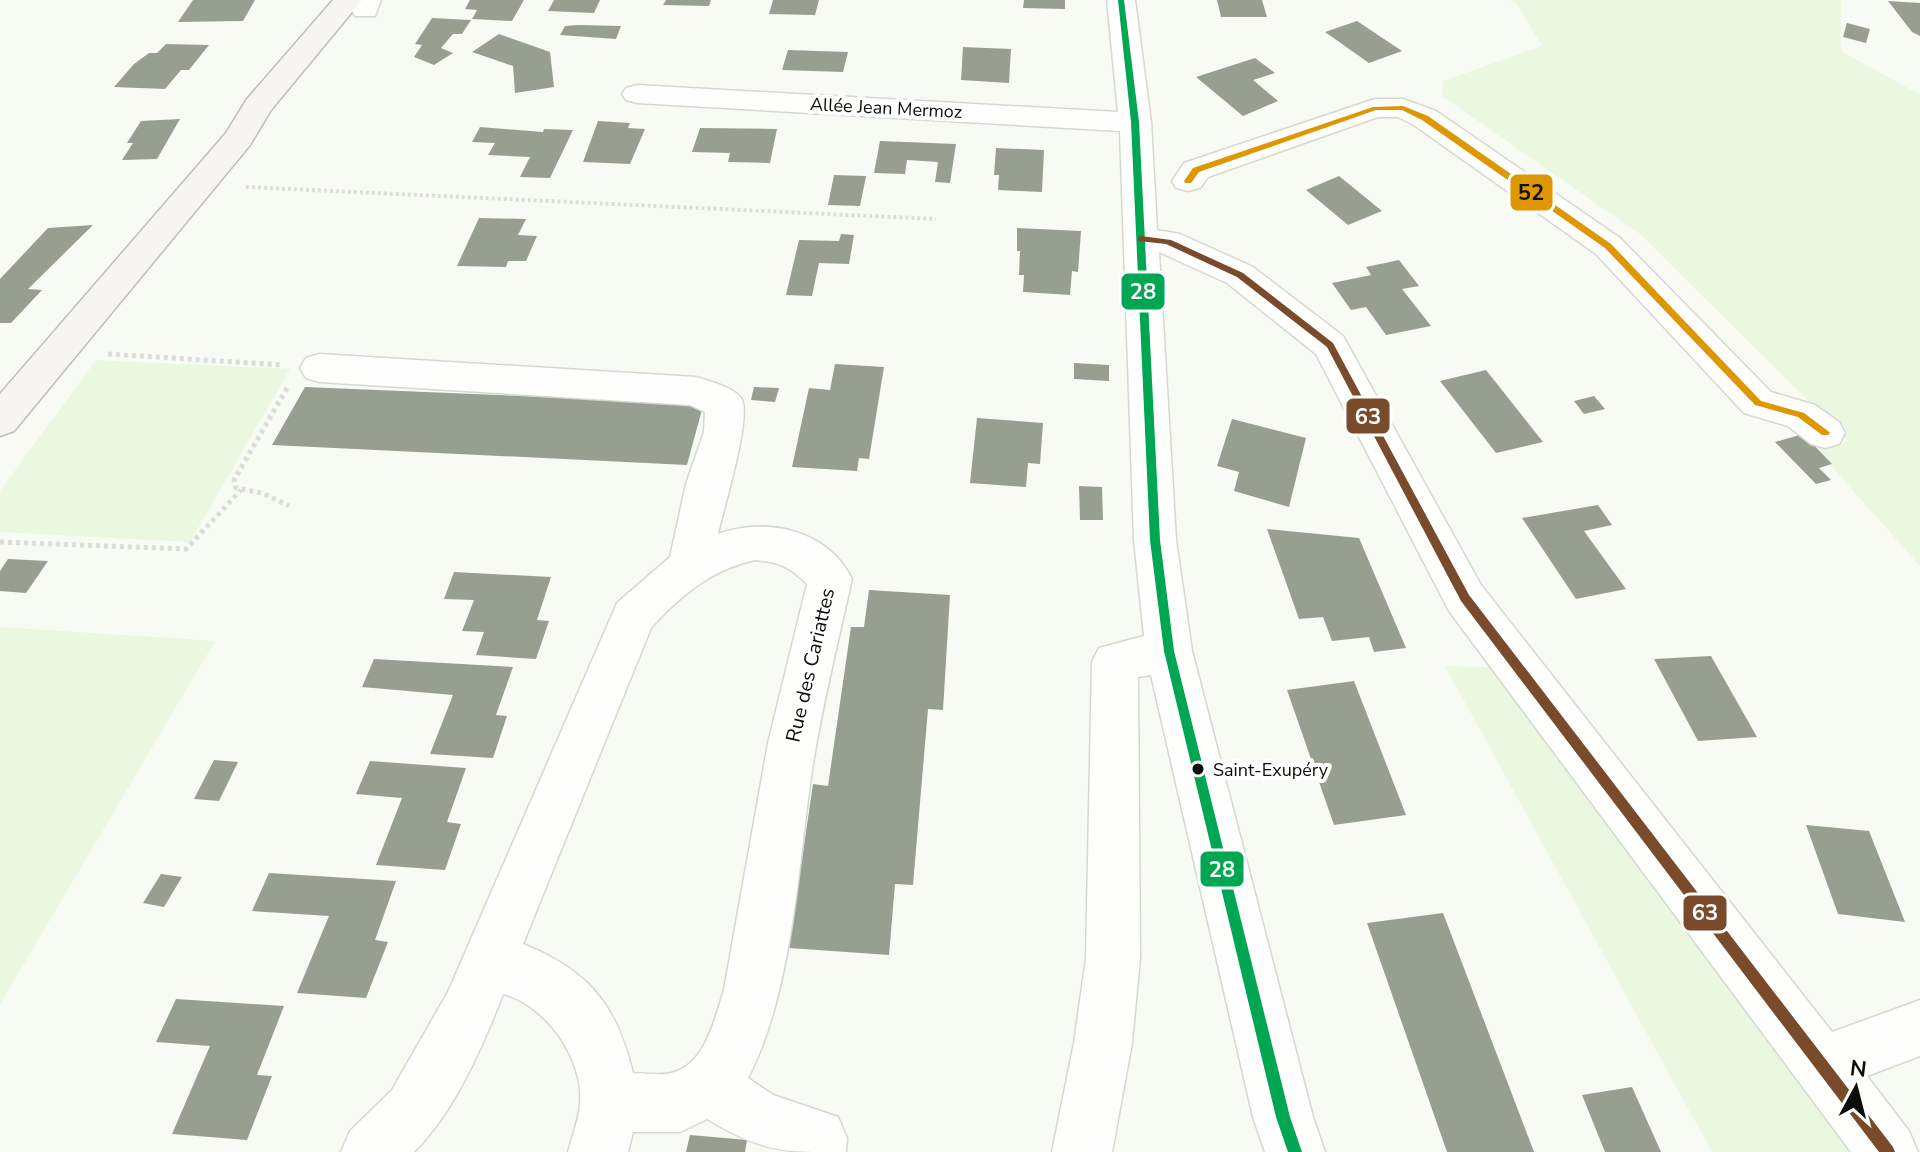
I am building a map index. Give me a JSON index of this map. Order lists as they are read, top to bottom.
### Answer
{
  "streets": {
    "street": ["Allée Jean Mermoz", "Rue des Cariattes"]
  },
  "places": ["Saint-Exupéry"],
  "lines": ["transit line 28", "transit line 52", "transit line 63"],
  "north": "top"
}
